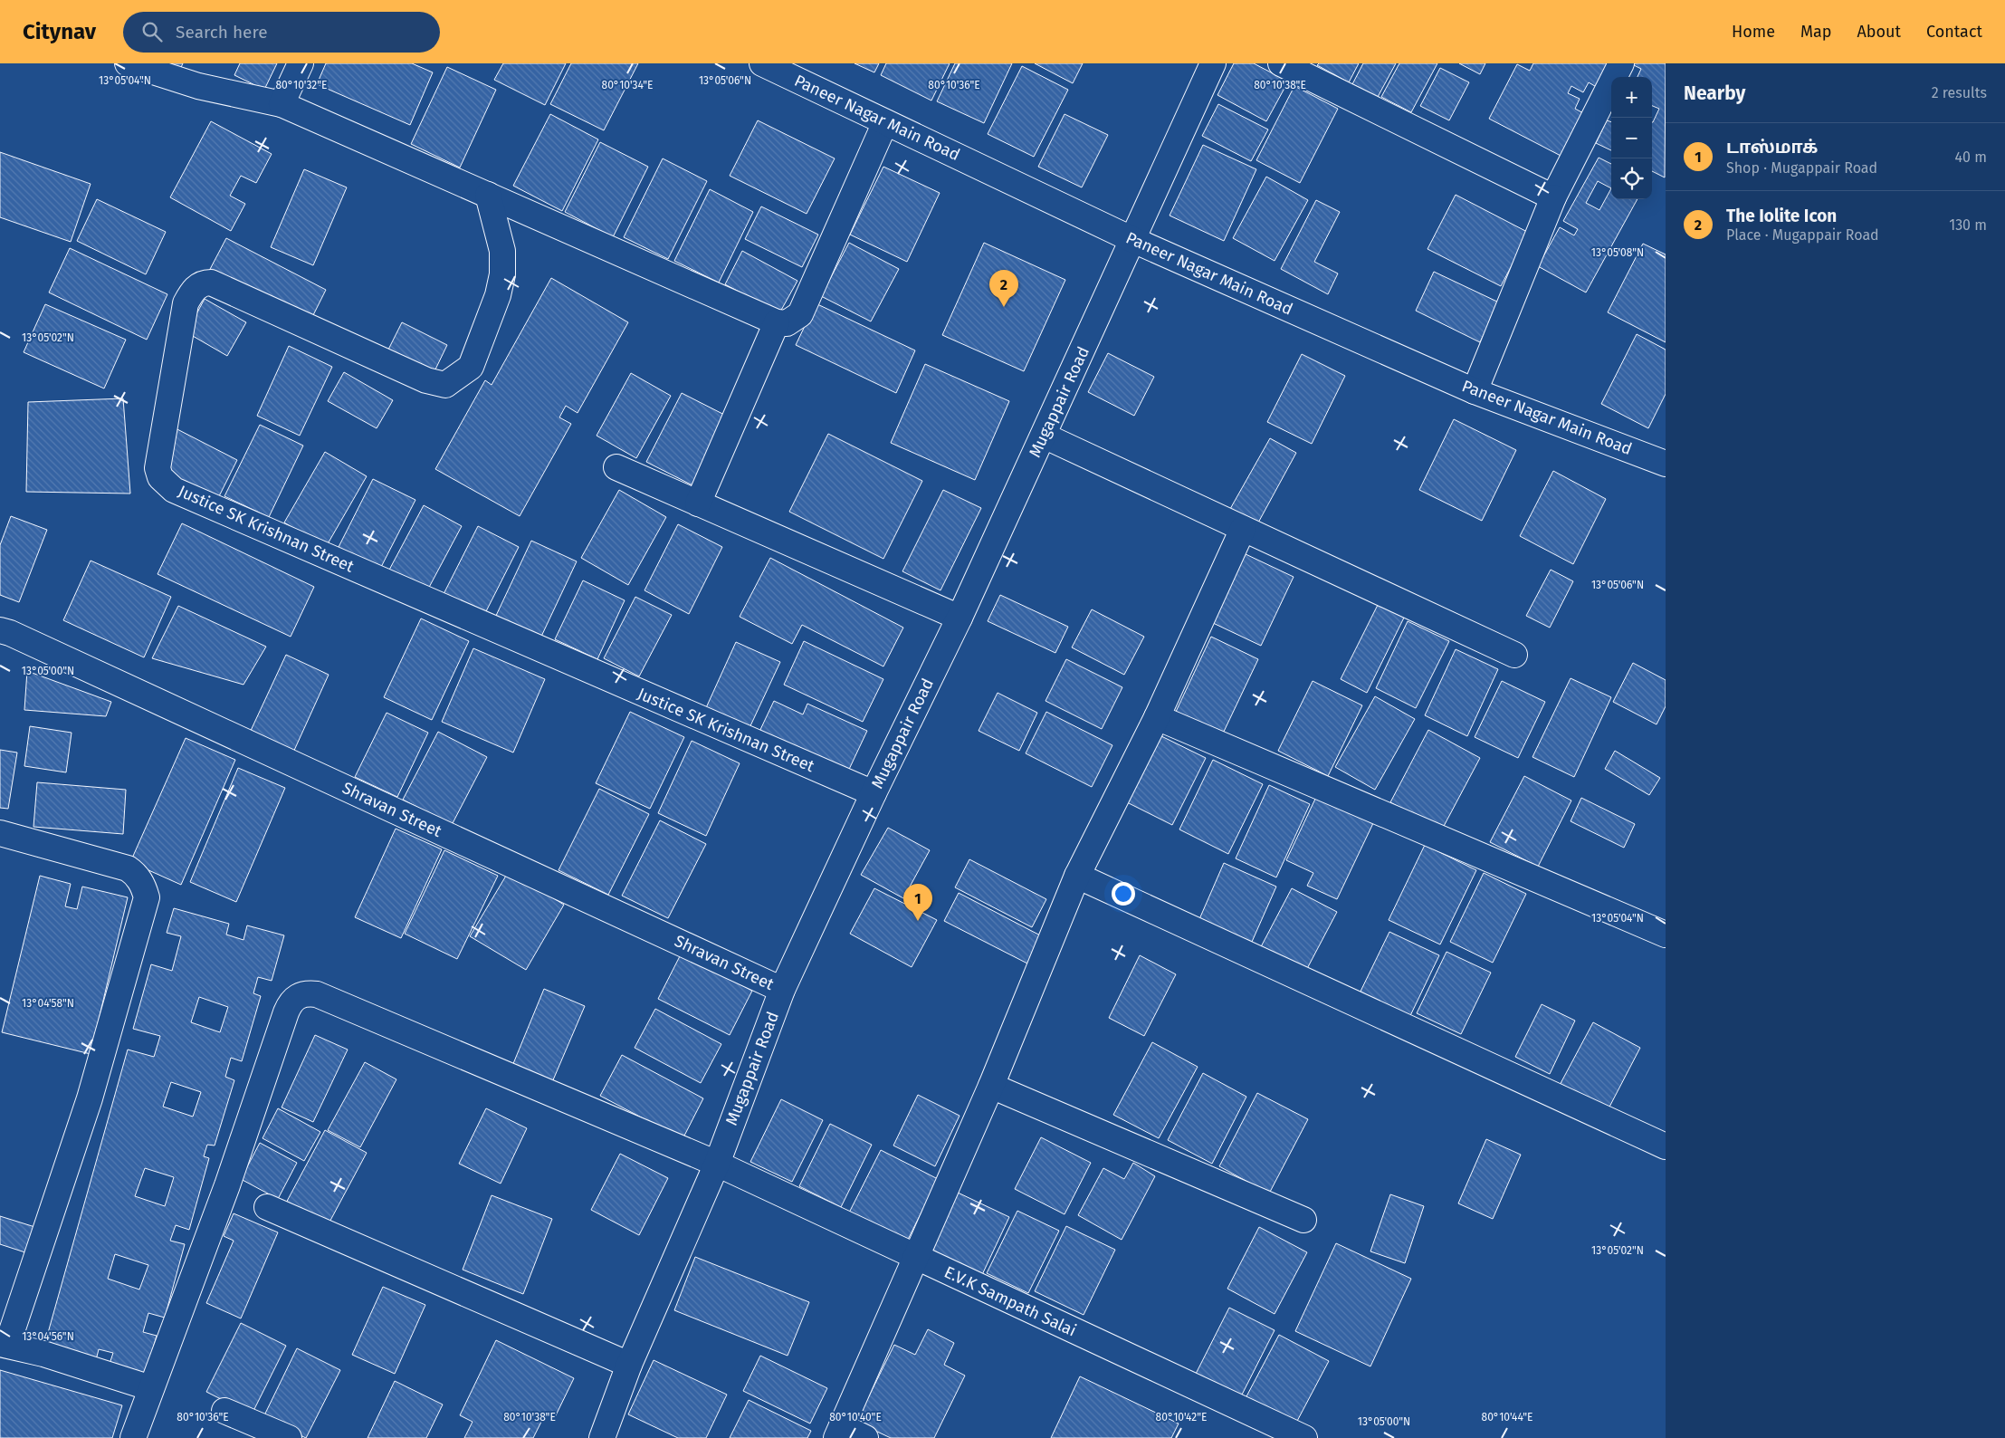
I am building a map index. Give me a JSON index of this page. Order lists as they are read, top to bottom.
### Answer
{
  "streets": {
    "street": [
      "Paneer Nagar Main Road",
      "Mugappair Road",
      "Justice SK Krishnan Street",
      "Shravan Street",
      "E.V.K Sampath Salai"
    ]
  },
  "crossings": [
    ["Paneer Nagar Main Road", "Mugappair Road"],
    ["Mugappair Road", "Justice SK Krishnan Street"],
    ["Mugappair Road", "Shravan Street"],
    ["Mugappair Road", "E.V.K Sampath Salai"]
  ],
  "page": {
    "header": "Citynav",
    "search": "Search here",
    "nav": [
      "Home",
      "Map",
      "About",
      "Contact"
    ],
    "heading": ["Nearby", "2 results"],
    "map_buttons": ["+", "−"],
    "list": [
      {
        "mark": "1",
        "name": "டாஸ்மாக்",
        "note": "Shop · Mugappair Road",
        "value": "40 m"
      },
      {
        "mark": "2",
        "name": "The Iolite Icon",
        "note": "Place · Mugappair Road",
        "value": "130 m"
      }
    ],
    "pins": ["2", "1"]
  },
  "coordinates": [
    "13°05'04\"N",
    "13°05'06\"N",
    "80°10'32\"E",
    "80°10'34\"E",
    "80°10'36\"E",
    "80°10'38\"E",
    "13°05'08\"N",
    "13°05'02\"N",
    "13°05'00\"N",
    "13°04'58\"N",
    "13°04'56\"N",
    "80°10'40\"E",
    "80°10'42\"E",
    "80°10'44\"E"
  ]
}
